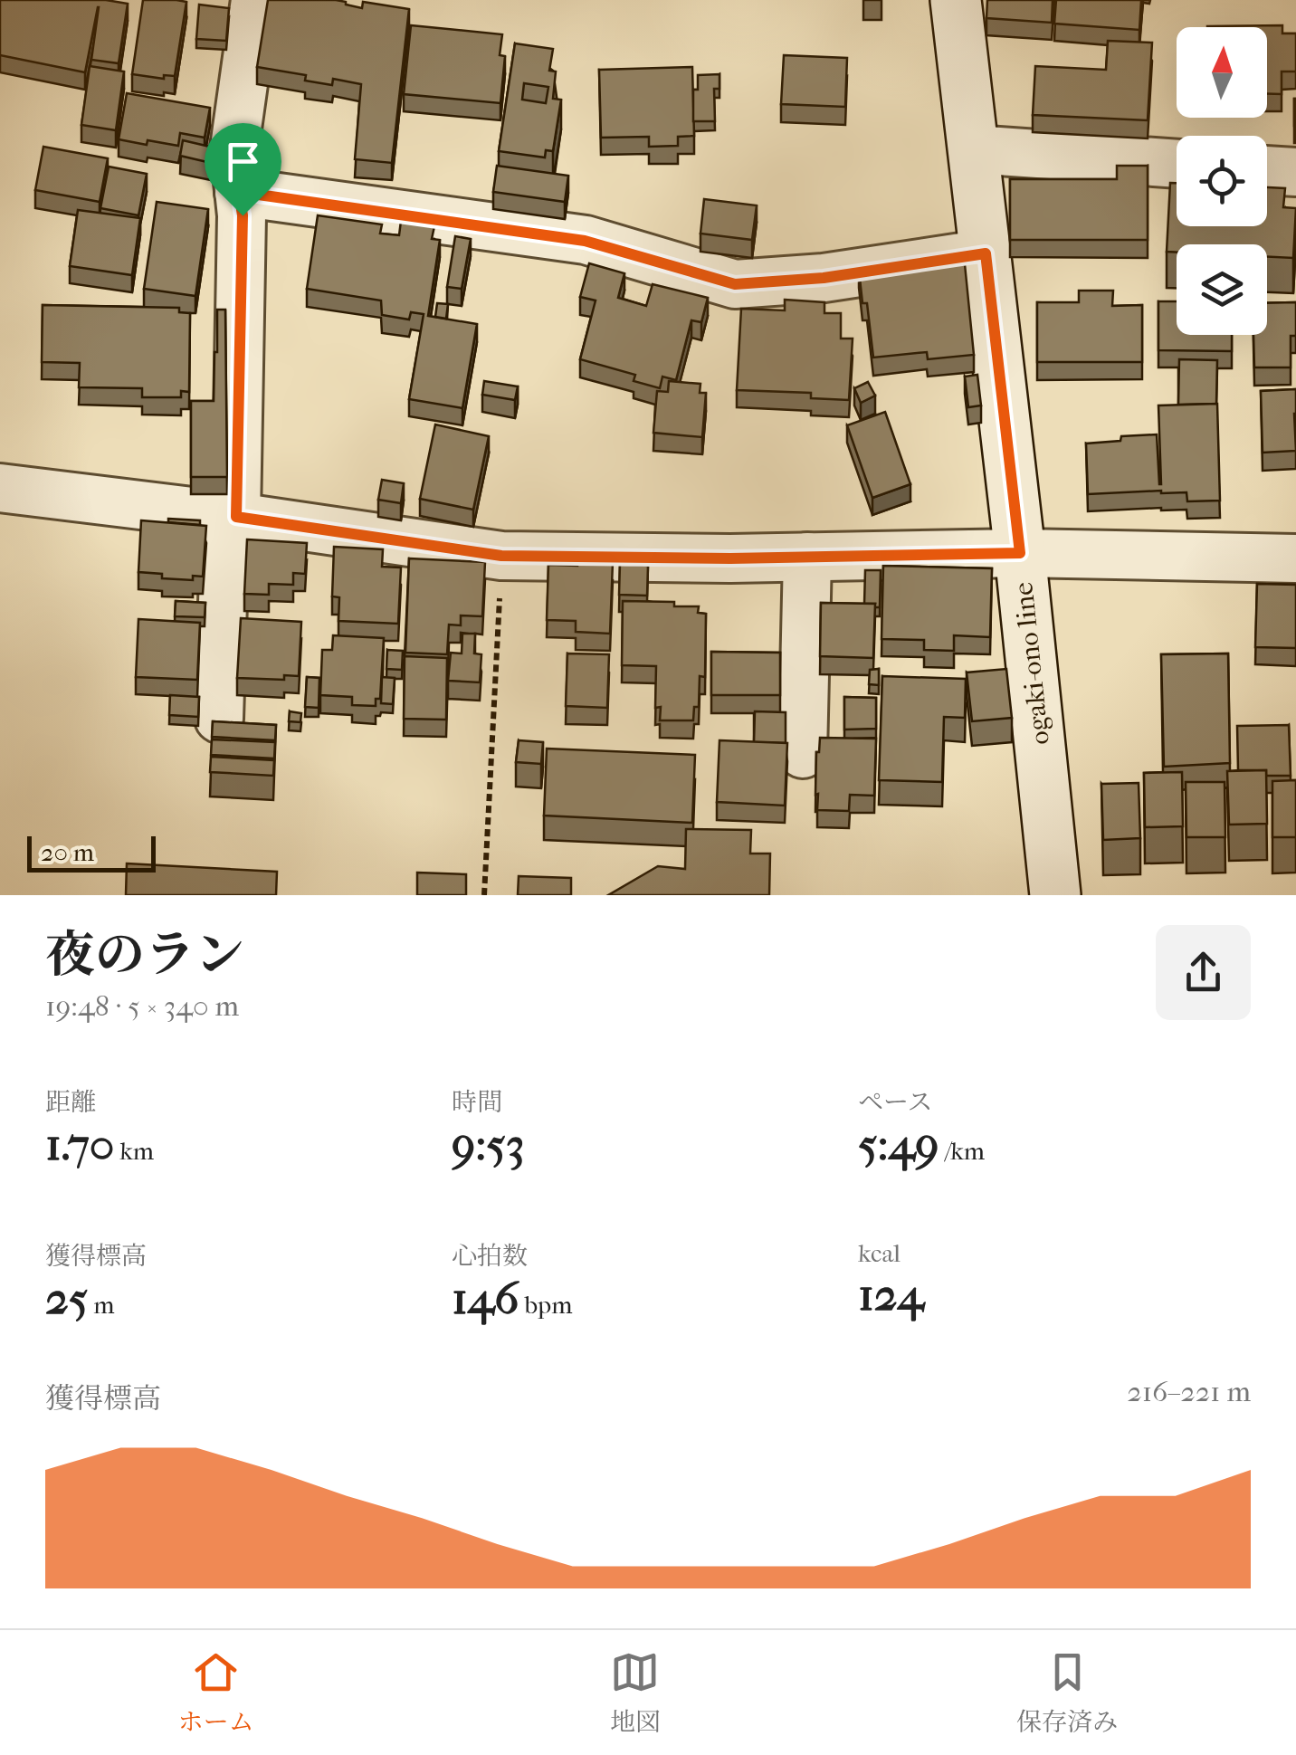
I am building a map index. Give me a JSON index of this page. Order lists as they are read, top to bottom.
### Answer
{
  "streets": {
    "main road": ["ogaki-ono line"]
  },
  "scale_bar": "20 m",
  "north": "top",
  "page": {
    "scale": "20 m",
    "heading": ["夜のラン", "19:48 · 5 × 340 m"],
    "stats": [
      ["距離", "1.70 km"],
      ["時間", "9:53"],
      ["ペース", "5:49 /km"],
      ["獲得標高", "25 m"],
      ["心拍数", "146 bpm"],
      ["kcal", "124"]
    ],
    "chart": ["獲得標高", "216–221 m"],
    "tabs": ["ホーム", "地図", "保存済み"]
  }
}
